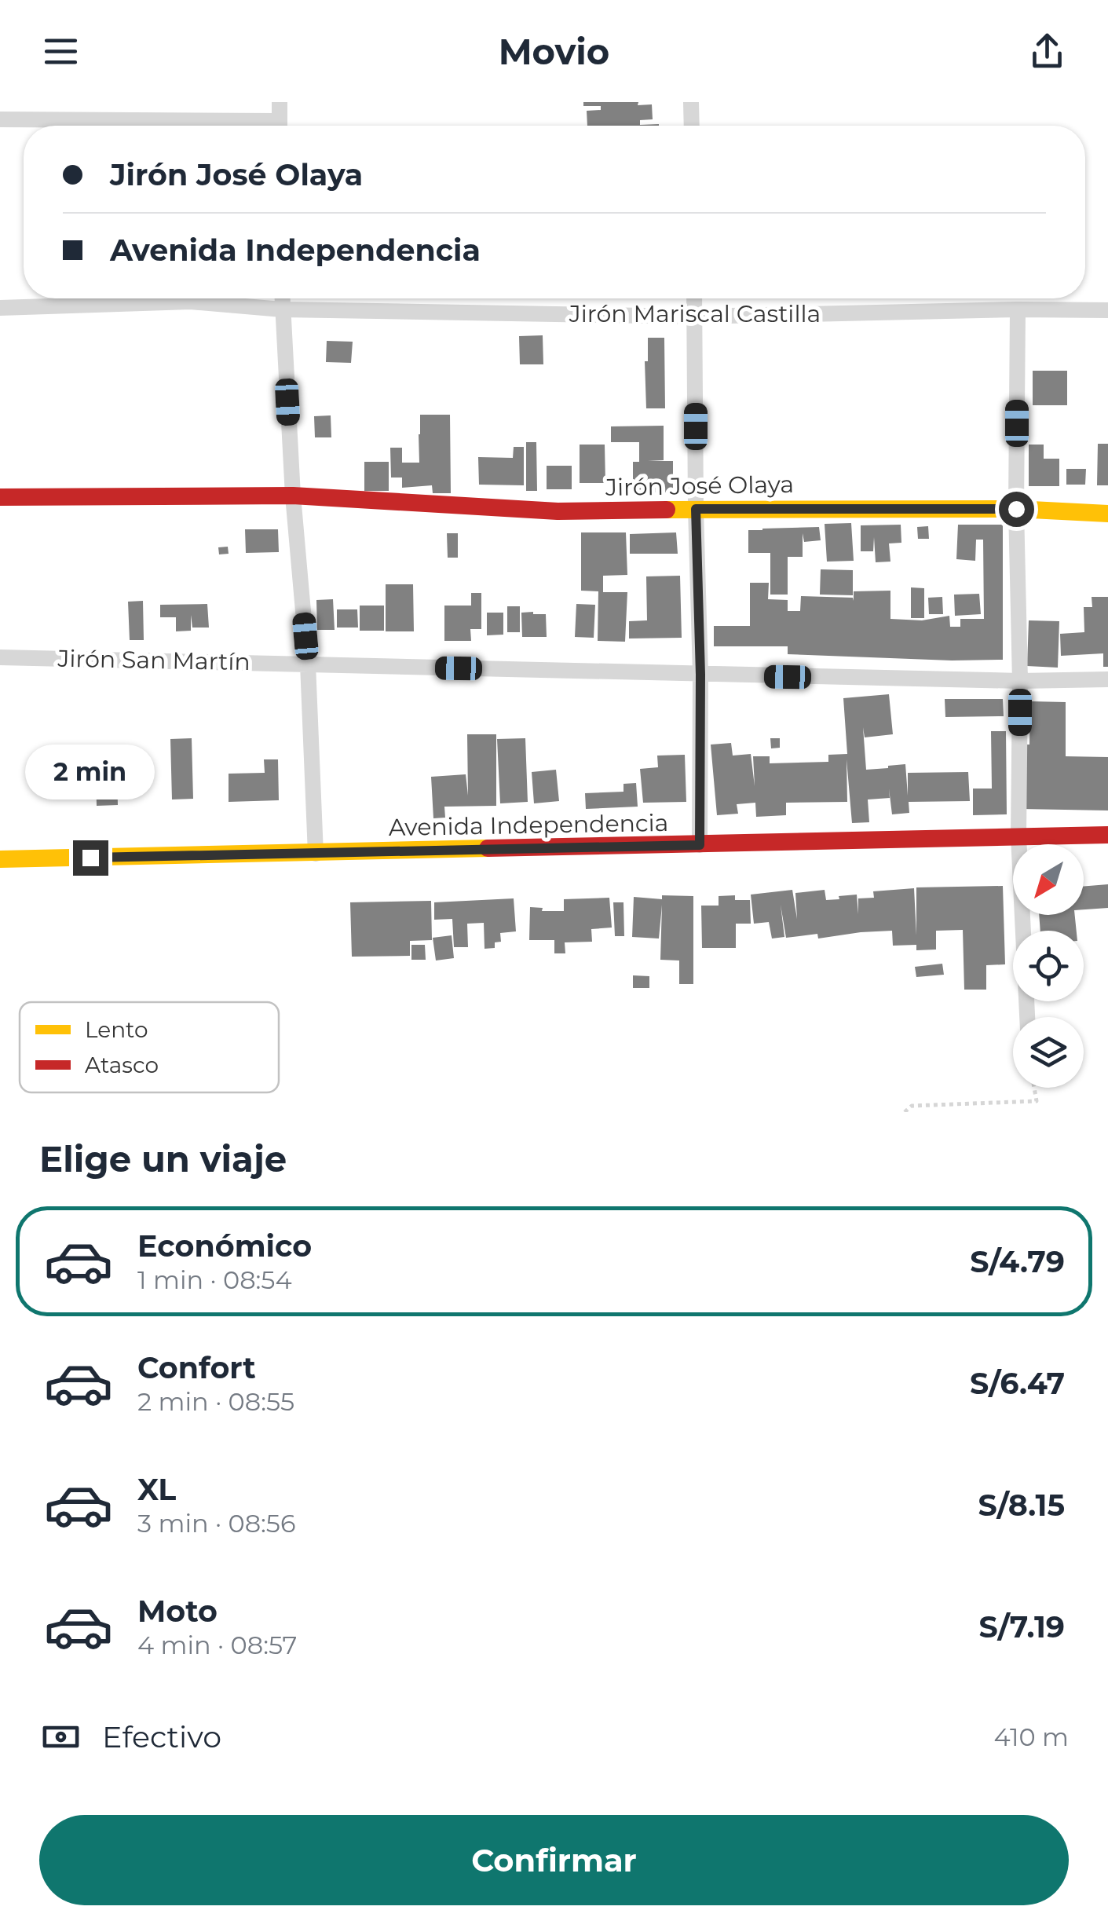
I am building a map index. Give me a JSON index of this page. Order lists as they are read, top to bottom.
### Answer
{
  "streets": {
    "main road": ["Jirón José Olaya", "Avenida Independencia"],
    "street": ["Jirón Mariscal Castilla", "Jirón San Martín"]
  },
  "legend": ["Lento", "Atasco"],
  "north": "bottom left",
  "page": {
    "header": "Movio",
    "banner": ["Jirón José Olaya", "Avenida Independencia"],
    "bubble": "2 min",
    "heading": "Elige un viaje",
    "list": [
      {
        "name": "Económico",
        "note": "1 min · 08:54",
        "value": "S/4.79"
      },
      {
        "name": "Confort",
        "note": "2 min · 08:55",
        "value": "S/6.47"
      },
      {
        "name": "XL",
        "note": "3 min · 08:56",
        "value": "S/8.15"
      },
      {
        "name": "Moto",
        "note": "4 min · 08:57",
        "value": "S/7.19"
      }
    ],
    "pay": ["Efectivo", "410 m"],
    "buttons": "Confirmar"
  }
}
